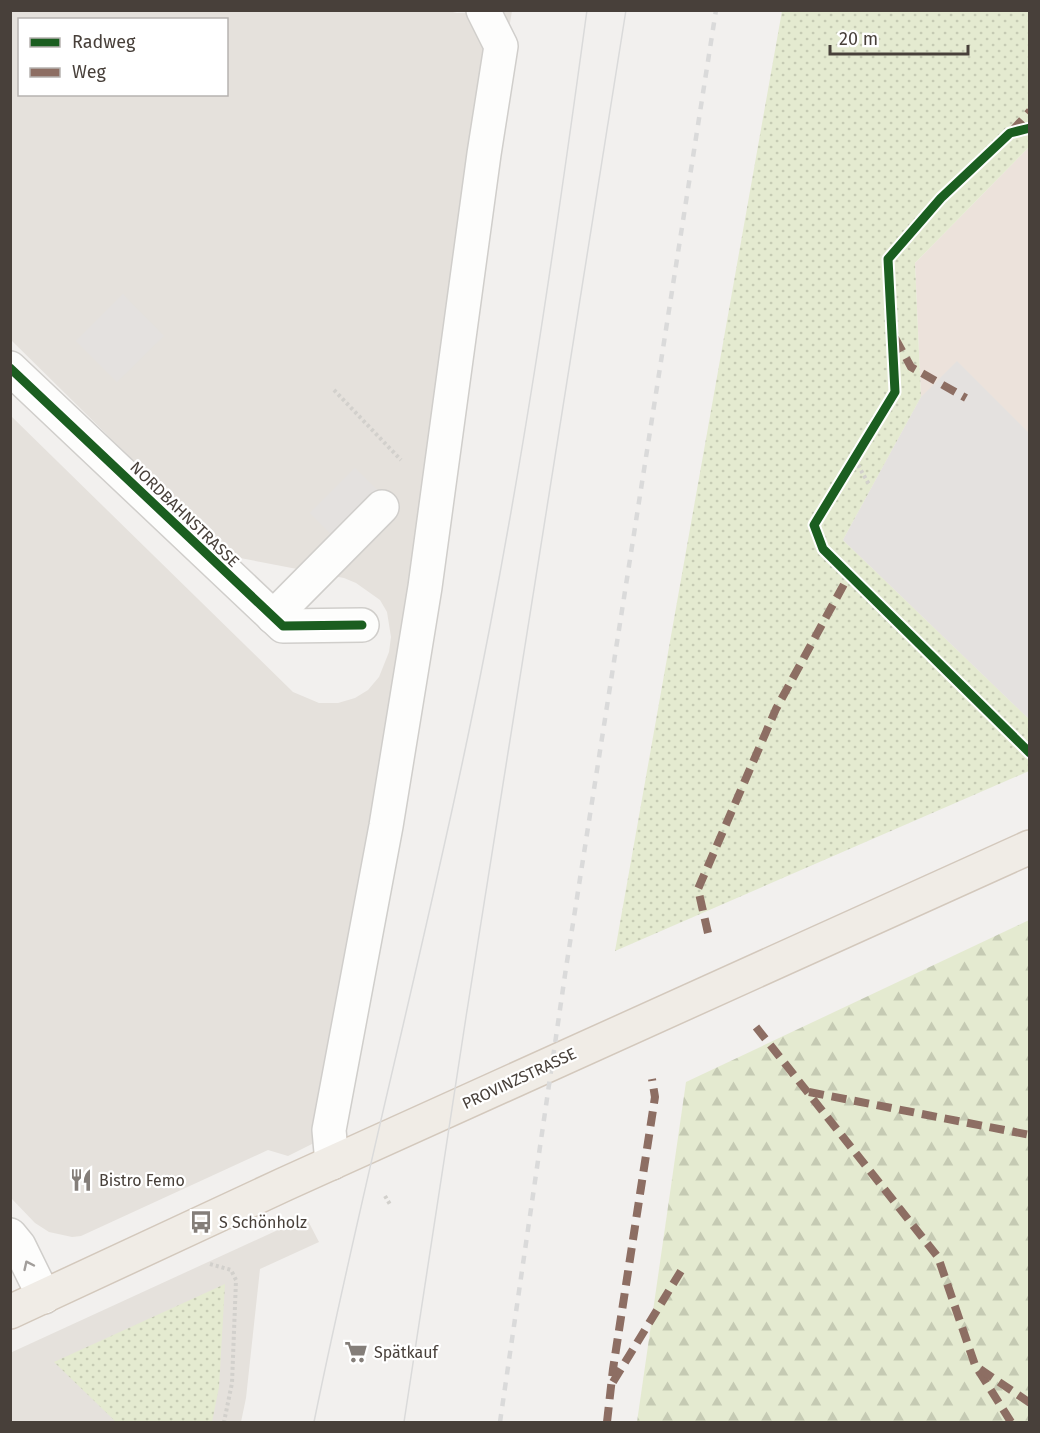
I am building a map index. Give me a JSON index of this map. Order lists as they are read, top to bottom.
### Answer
{
  "streets": {
    "main road": ["PROVINZSTRASSE"],
    "street": ["NORDBAHNSTRASSE"]
  },
  "places": {
    "restaurant": ["Bistro Femo"],
    "bus stop": ["S Schönholz"],
    "supermarket": ["Spätkauf"]
  },
  "legend": ["Radweg", "Weg"],
  "scale_bar": "20 m"
}
